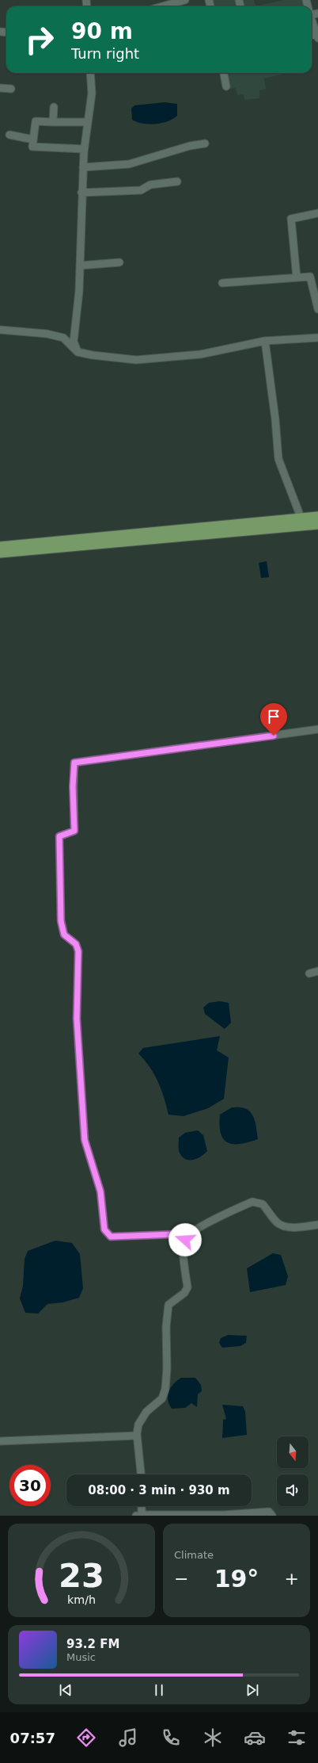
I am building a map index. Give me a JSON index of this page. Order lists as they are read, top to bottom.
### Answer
{
  "north": "bottom",
  "page": {
    "turn": ["90 m", "Turn right"],
    "limit": "30",
    "trip": "08:00 · 3 min · 930 m",
    "tile": "Climate",
    "heat": ["−", "19°", "+"],
    "song": ["93.2 FM", "Music"],
    "tabs": "07:57",
    "gauge": ["23", "km/h"]
  }
}
